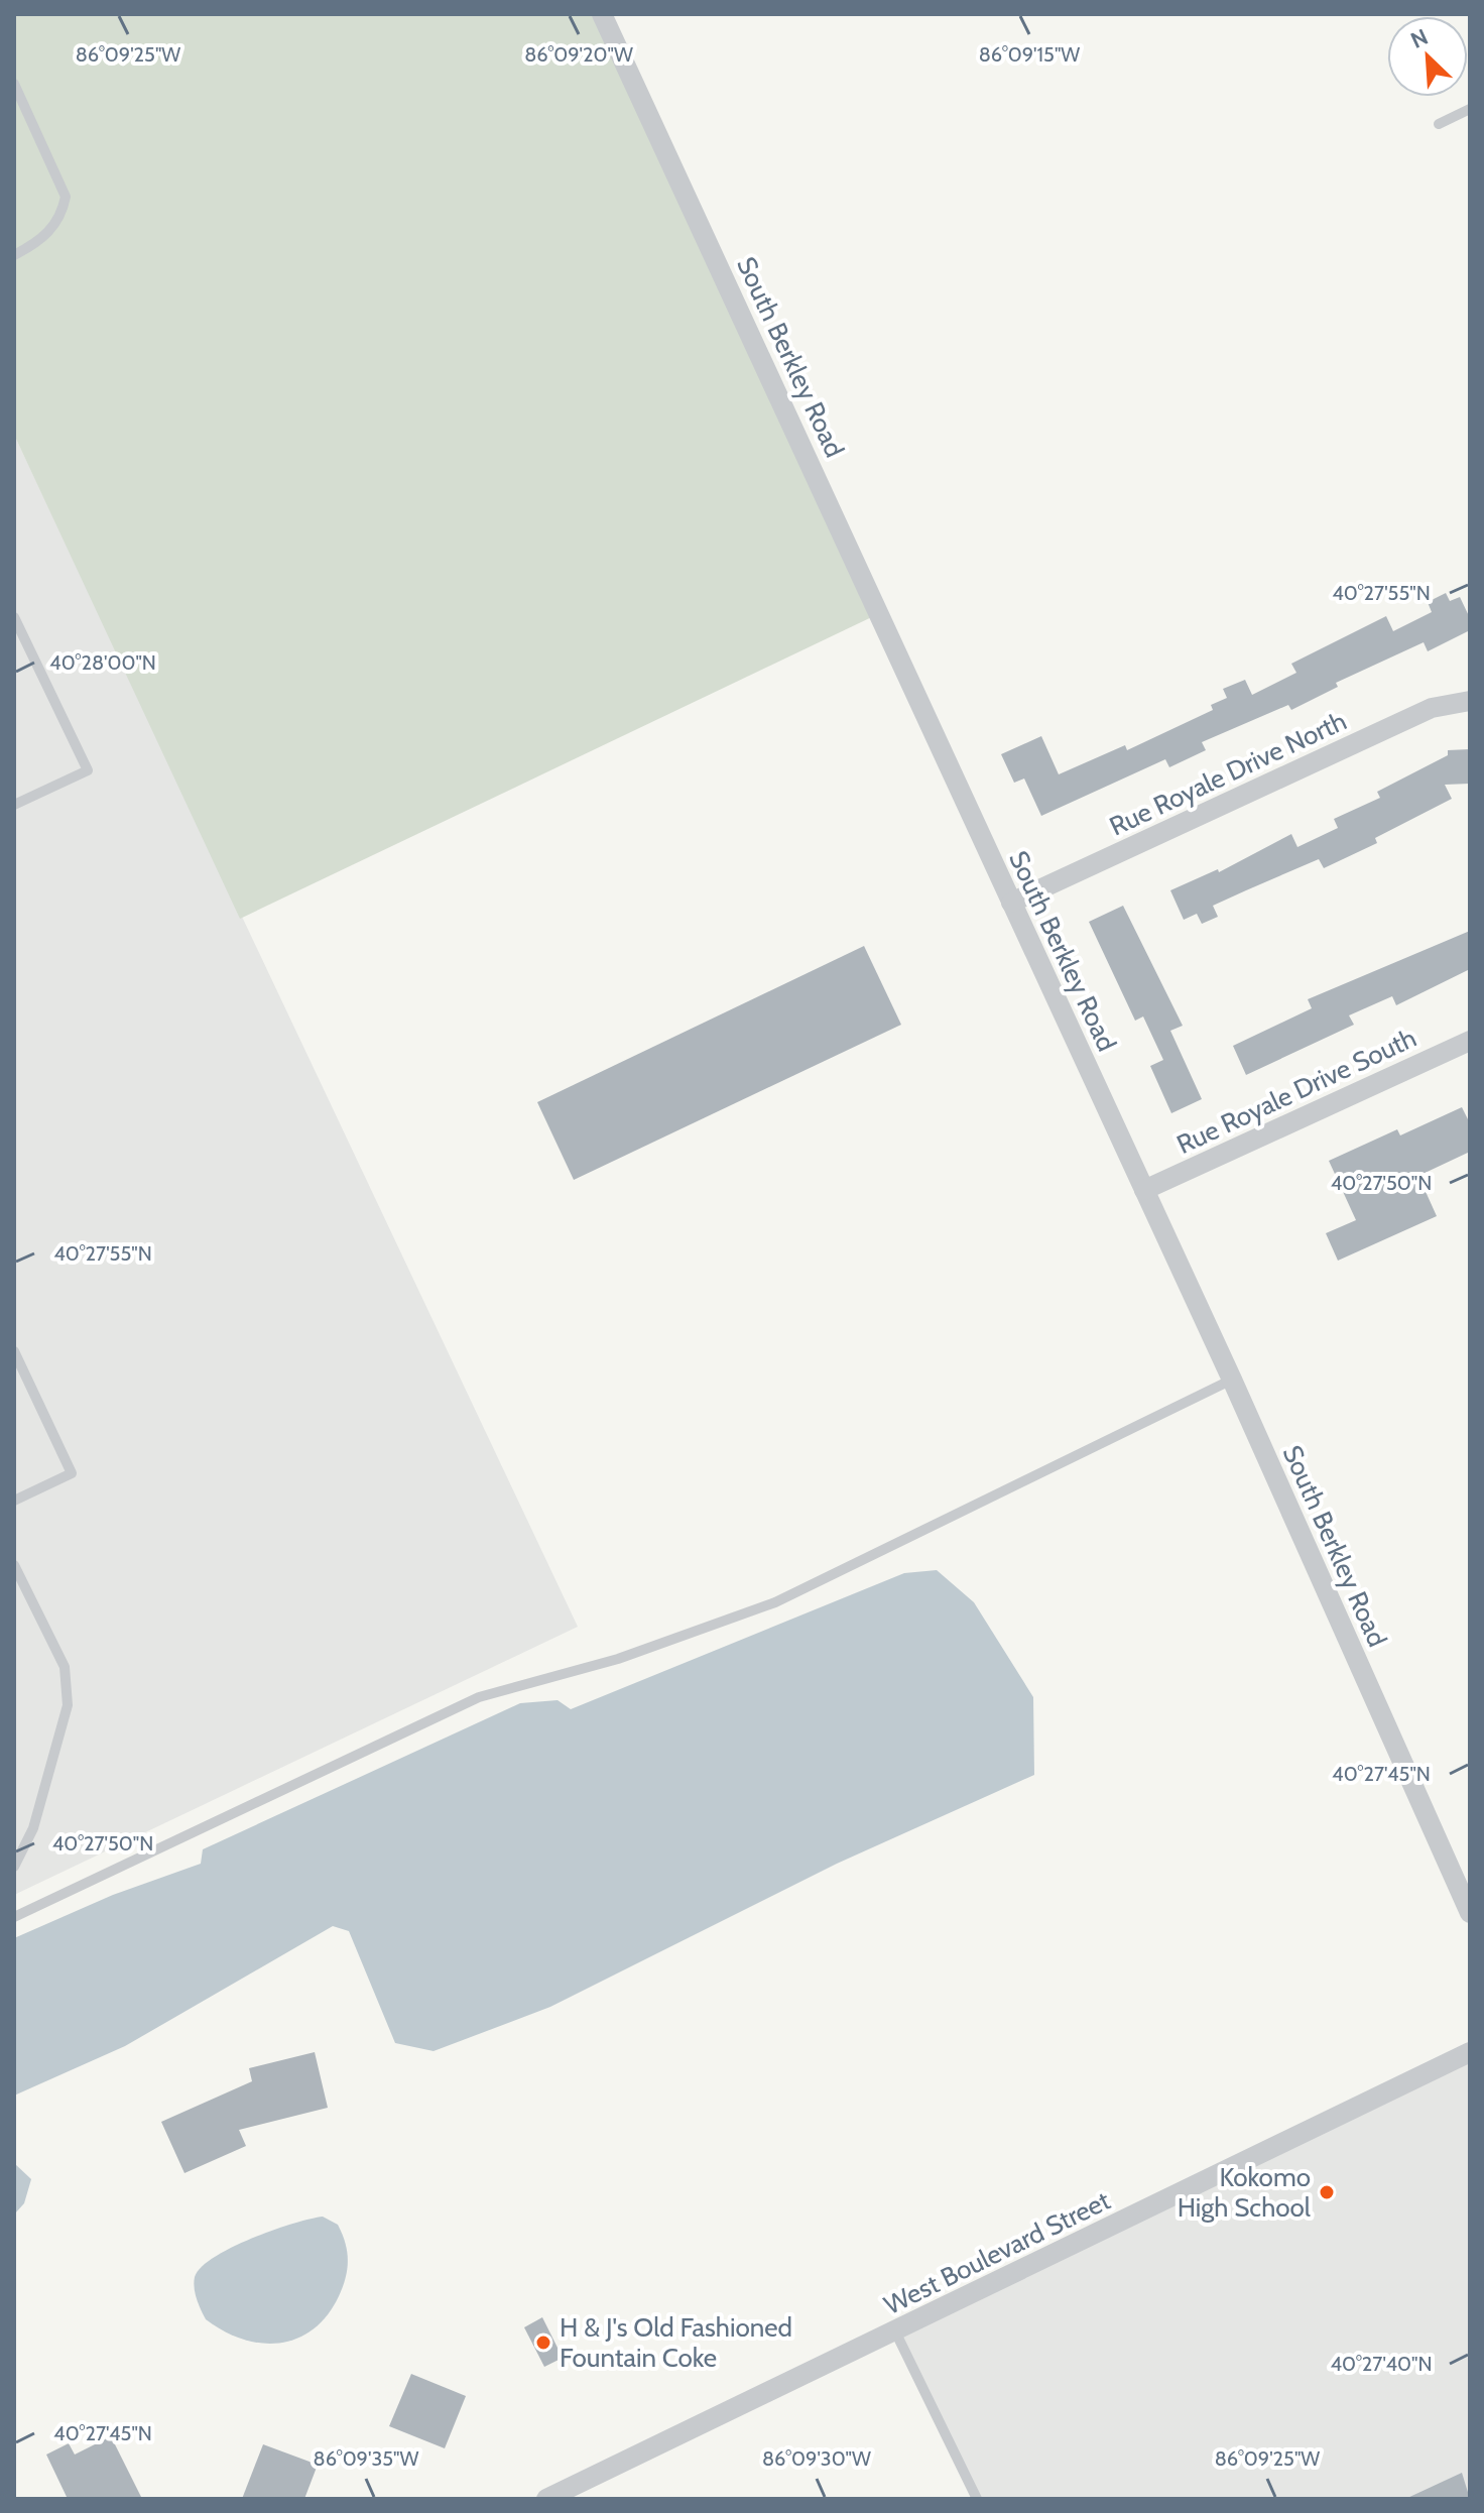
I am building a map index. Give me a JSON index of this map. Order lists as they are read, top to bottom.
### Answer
{
  "streets": {
    "street": [
      "South Berkley Road",
      "Rue Royale Drive North",
      "Rue Royale Drive South",
      "West Boulevard Street"
    ]
  },
  "crossings": [
    ["South Berkley Road", "Rue Royale Drive North"],
    ["South Berkley Road", "Rue Royale Drive South"]
  ],
  "places": ["Kokomo High School", "H & J's Old Fashioned Fountain Coke"],
  "north": "top left",
  "coordinates": [
    "86°09'20\"W",
    "86°09'25\"W",
    "86°09'15\"W",
    "40°27'55\"N",
    "40°28'00\"N",
    "40°27'50\"N",
    "40°27'45\"N",
    "40°27'40\"N",
    "86°09'35\"W",
    "86°09'30\"W"
  ]
}
